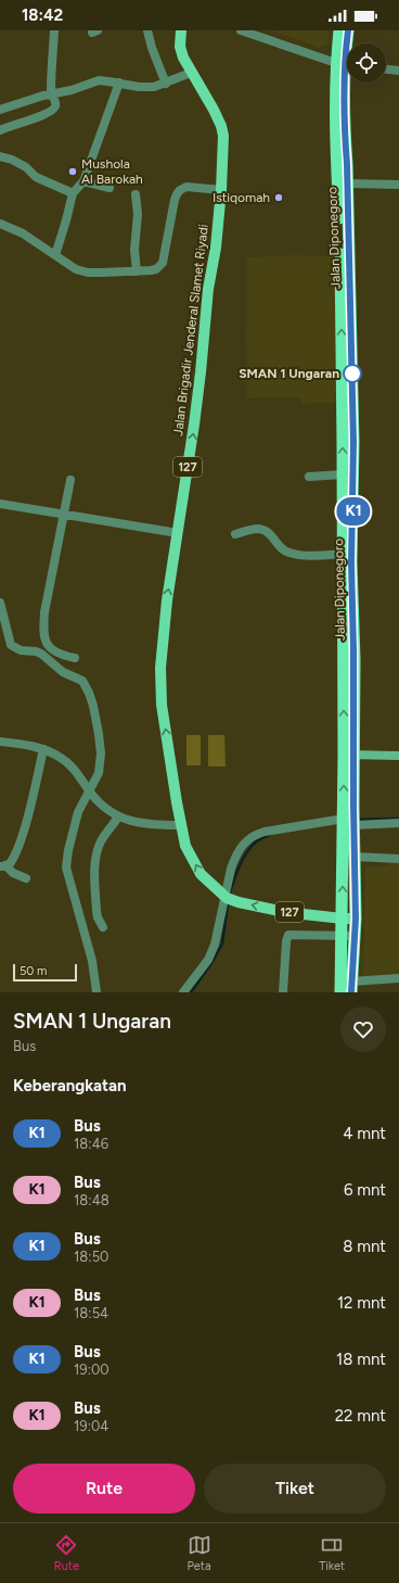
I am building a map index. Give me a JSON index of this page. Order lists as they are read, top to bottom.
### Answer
{
  "streets": {
    "highway": ["Jalan Diponegoro"],
    "main road": ["Jalan Brigadir Jenderal Slamet Riyadi", "127"]
  },
  "crossings": [
    ["Jalan Diponegoro", "Jalan Brigadir Jenderal Slamet Riyadi"]
  ],
  "one_way": ["Jalan Brigadir Jenderal Slamet Riyadi"],
  "places": ["Mushola Al Barokah", "Istiqomah", "SMAN 1 Ungaran"],
  "lines": ["bus line K1"],
  "scale_bar": "50 m",
  "page": {
    "status": "18:42",
    "on_map": "K1",
    "scale": "50 m",
    "heading": [
      ["SMAN 1 Ungaran", "Bus"],
      "Keberangkatan"
    ],
    "list": [
      {
        "mark": "K1",
        "name": "Bus",
        "note": "18:46",
        "value": "4 mnt"
      },
      {
        "mark": "K1",
        "name": "Bus",
        "note": "18:48",
        "value": "6 mnt"
      },
      {
        "mark": "K1",
        "name": "Bus",
        "note": "18:50",
        "value": "8 mnt"
      },
      {
        "mark": "K1",
        "name": "Bus",
        "note": "18:54",
        "value": "12 mnt"
      },
      {
        "mark": "K1",
        "name": "Bus",
        "note": "19:00",
        "value": "18 mnt"
      },
      {
        "mark": "K1",
        "name": "Bus",
        "note": "19:04",
        "value": "22 mnt"
      }
    ],
    "buttons": ["Rute", "Tiket"],
    "tabs": ["Rute", "Peta", "Tiket"]
  }
}
